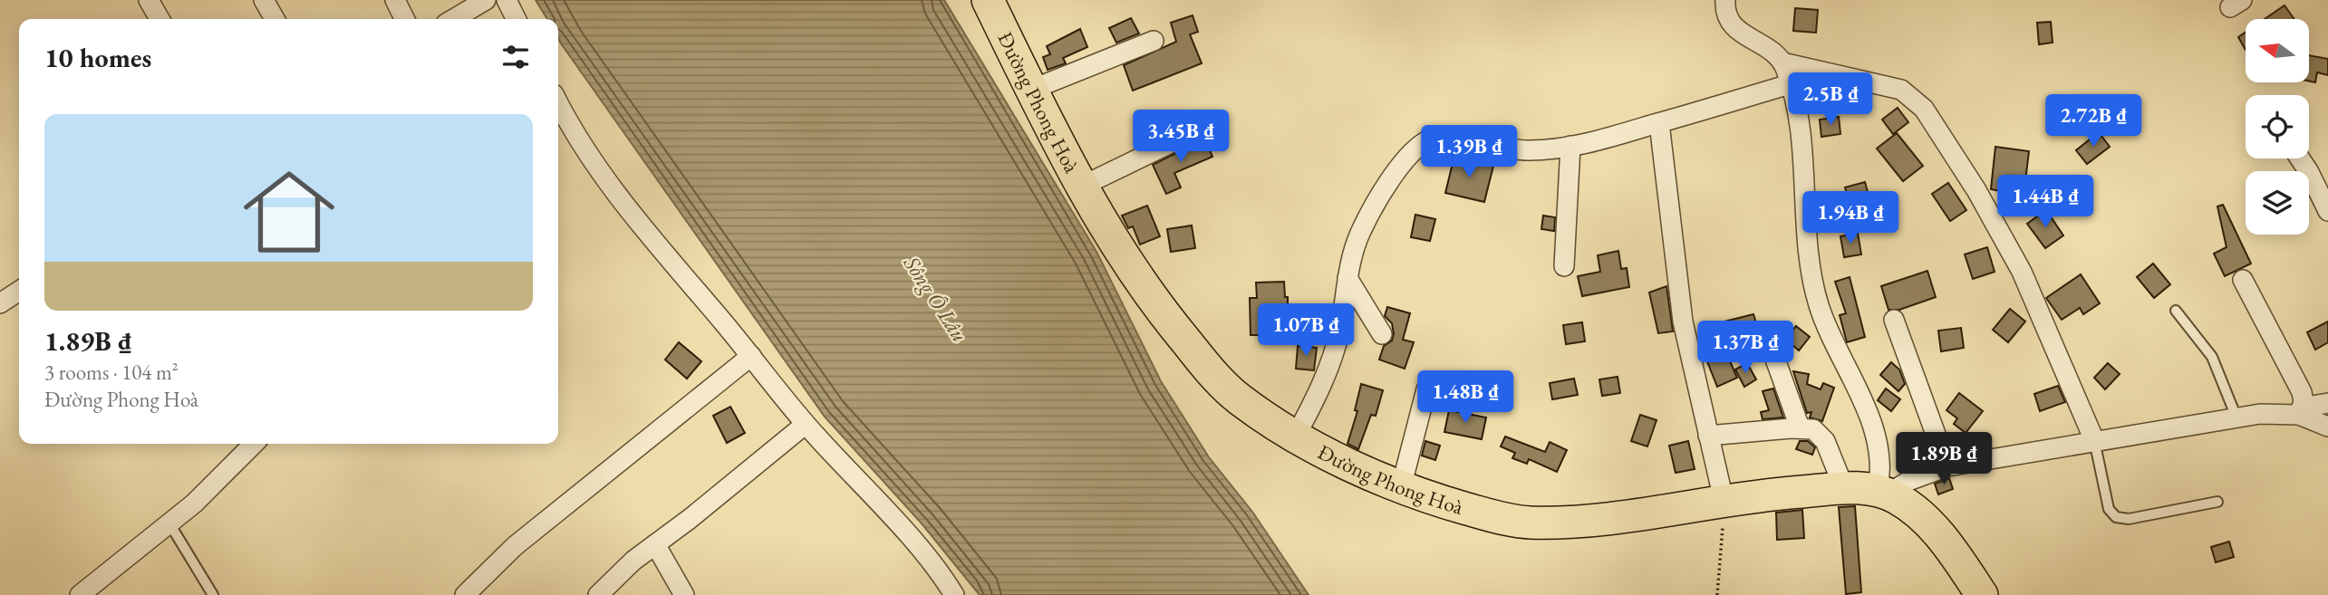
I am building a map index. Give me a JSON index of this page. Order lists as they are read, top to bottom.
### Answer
{
  "streets": {
    "main road": ["Đường Phong Hoà"]
  },
  "water": ["Sông Ô Lâu"],
  "north": "left",
  "page": {
    "heading": "10 homes",
    "price": [
      "2.5B ₫",
      "2.72B ₫",
      "3.45B ₫",
      "1.39B ₫",
      "1.44B ₫",
      "1.94B ₫",
      "1.07B ₫",
      "1.37B ₫",
      "1.48B ₫",
      "1.89B ₫"
    ],
    "list": [
      {
        "name": "1.89B ₫",
        "note": "3 rooms · 104 m² · Đường Phong Hoà"
      }
    ]
  }
}
